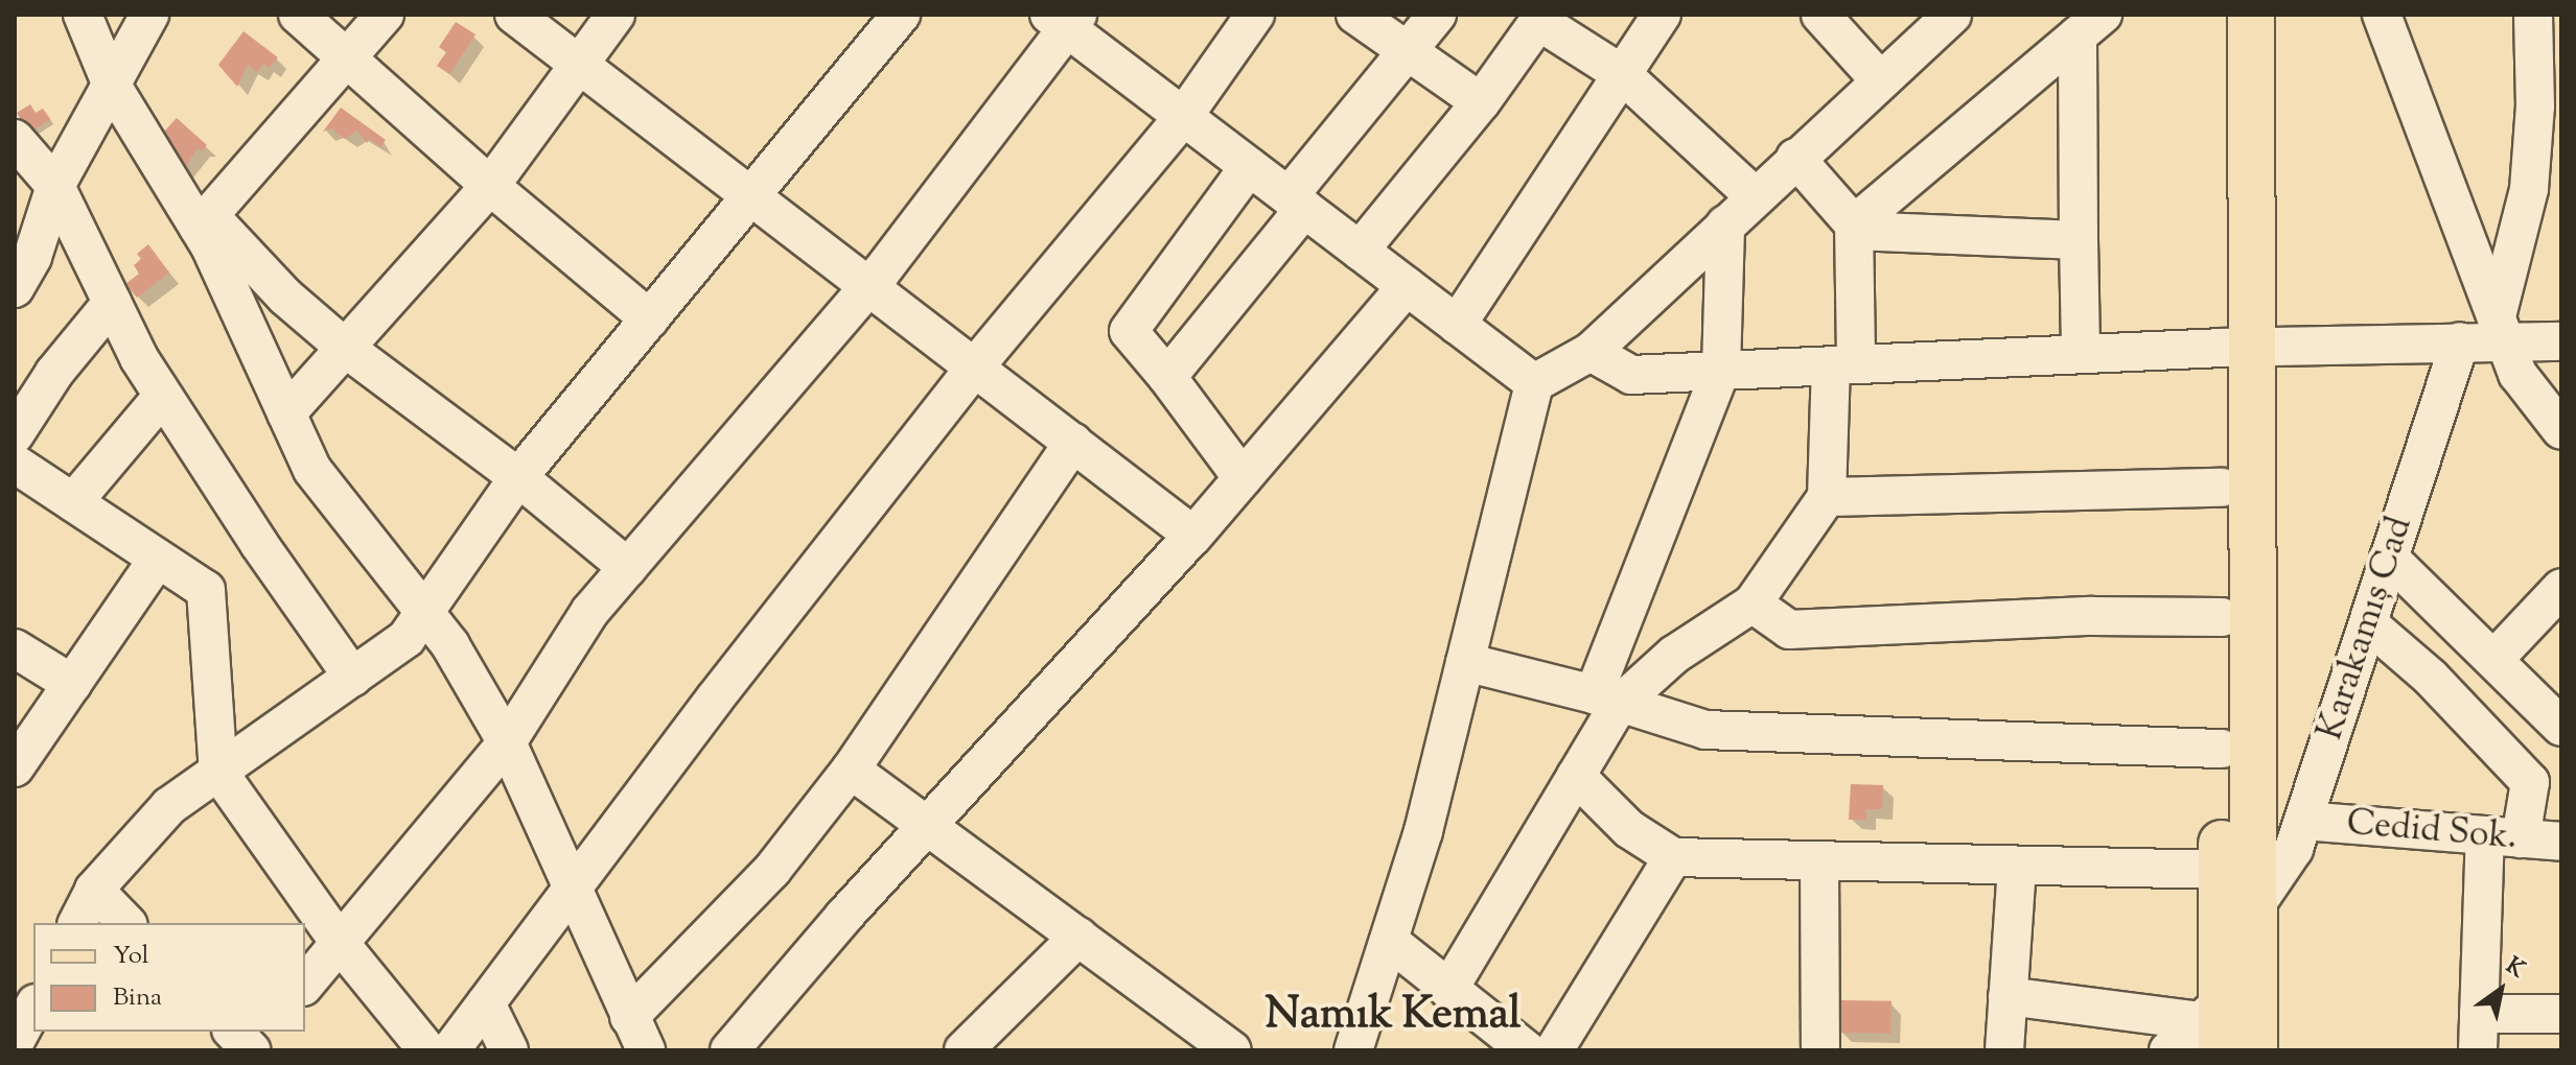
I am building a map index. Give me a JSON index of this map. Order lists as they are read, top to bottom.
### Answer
{
  "streets": {
    "street": ["Karakamış Cad", "Cedid Sok."]
  },
  "crossings": [
    ["Karakamış Cad", "Cedid Sok."]
  ],
  "districts": ["Namık Kemal"],
  "legend": ["Yol", "Bina"],
  "north": "top right"
}
